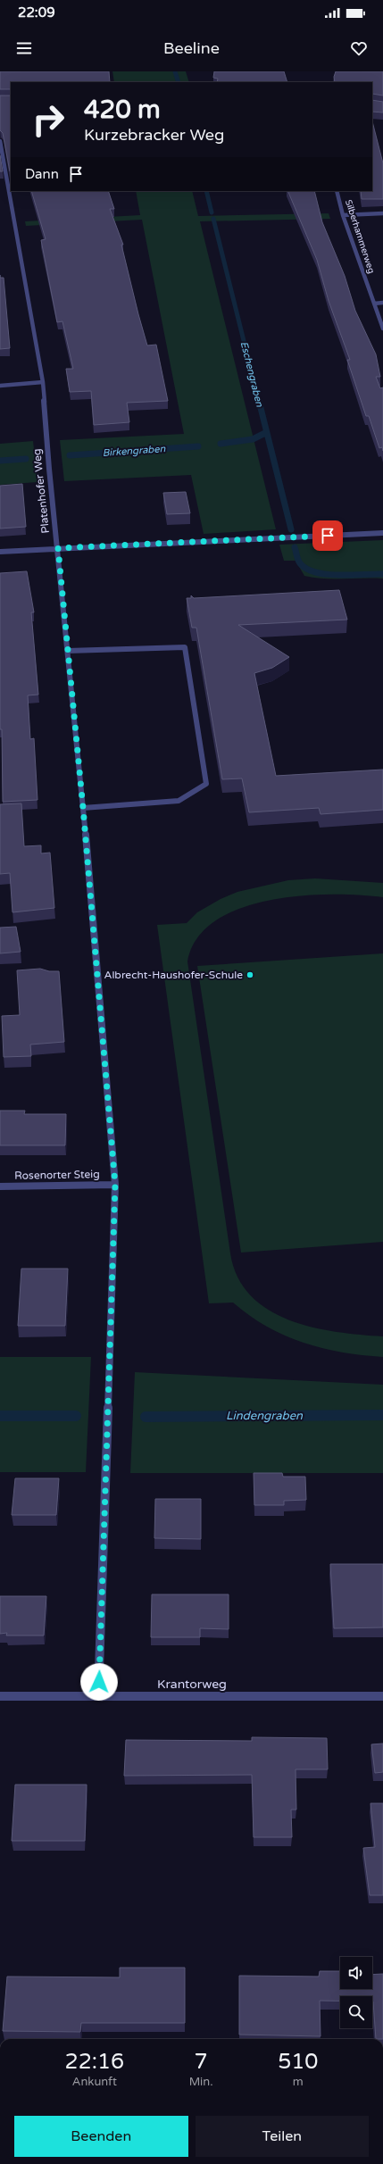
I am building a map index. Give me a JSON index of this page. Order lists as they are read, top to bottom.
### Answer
{
  "streets": {
    "street": [
      "Silberhammerweg",
      "Platenhofer Weg",
      "Rosenorter Steig",
      "Krantorweg"
    ]
  },
  "crossings": [
    ["Platenhofer Weg", "Rosenorter Steig"],
    ["Platenhofer Weg", "Krantorweg"]
  ],
  "water": ["Eschengraben", "Birkengraben", "Lindengraben"],
  "places": ["Albrecht-Haushofer-Schule"],
  "page": {
    "status": "22:09",
    "header": "Beeline",
    "turn": ["420 m", "Kurzebracker Weg"],
    "then": "Dann",
    "eta": [
      "22:16",
      "Ankunft",
      "7",
      "Min.",
      "510",
      "m"
    ],
    "buttons": ["Beenden", "Teilen"]
  }
}
